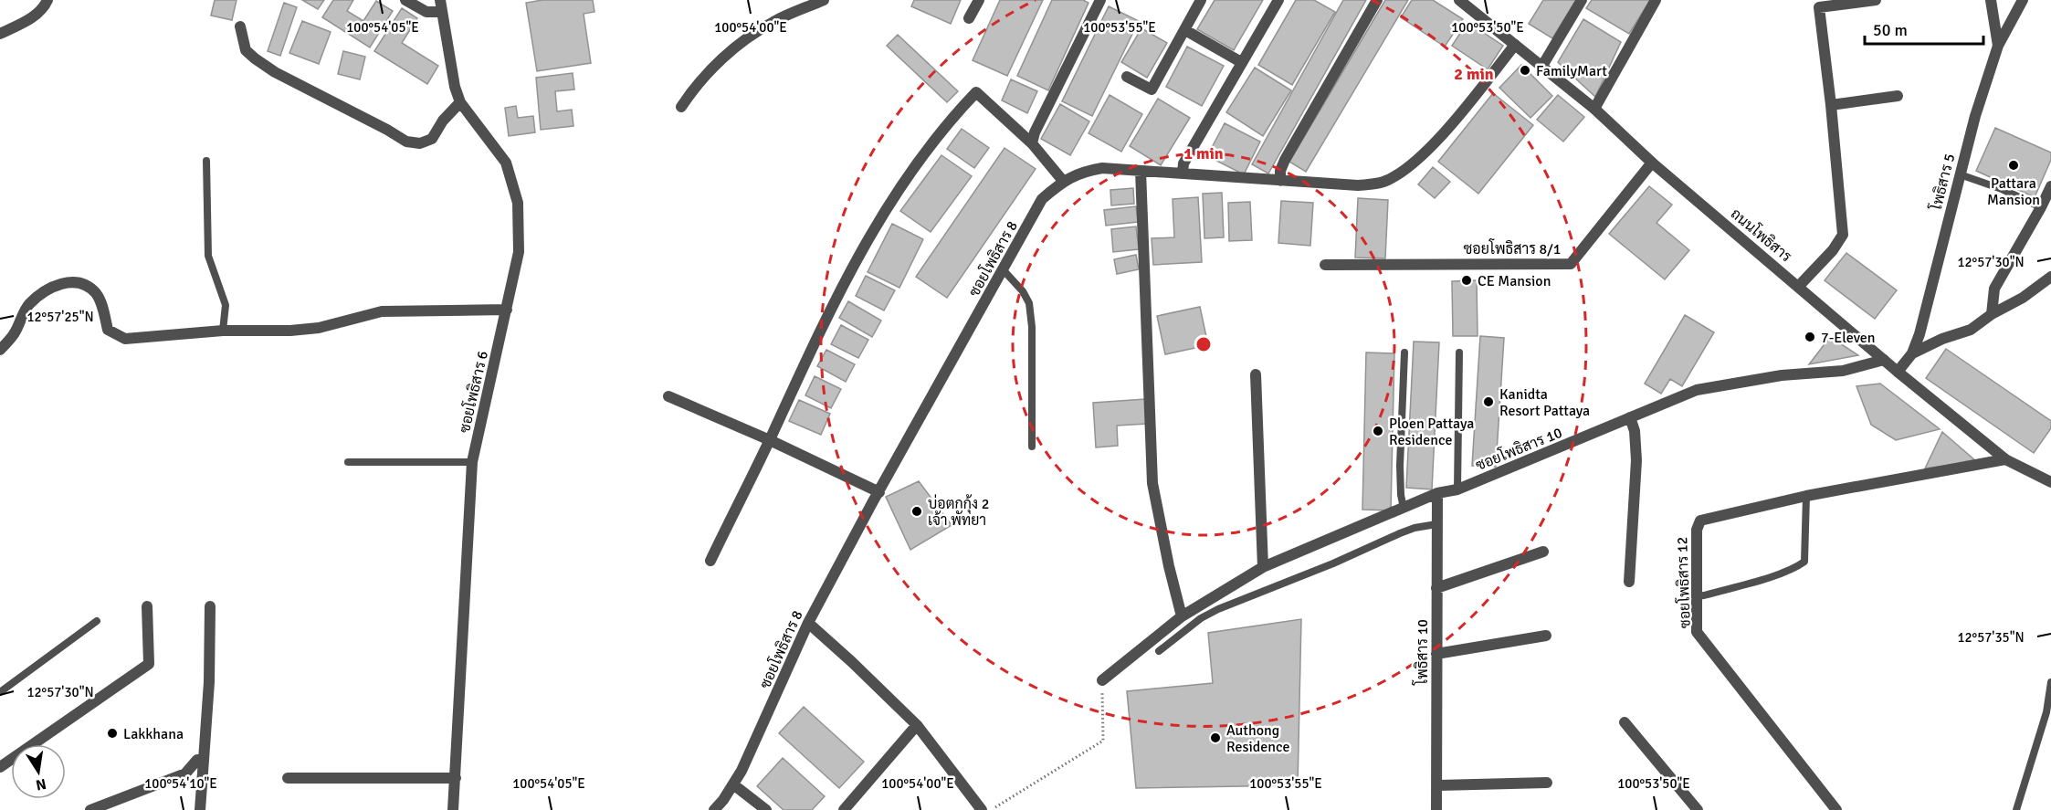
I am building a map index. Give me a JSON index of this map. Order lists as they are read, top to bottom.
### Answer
{
  "streets": {
    "street": [
      "โพธิสาร 5",
      "ถนนโพธิสาร",
      "ซอยโพธิสาร 8/1",
      "ซอยโพธิสาร 8",
      "ซอยโพธิสาร 6",
      "ซอยโพธิสาร 10",
      "ซอยโพธิสาร 12",
      "โพธิสาร 10"
    ]
  },
  "crossings": [
    ["โพธิสาร 5", "ถนนโพธิสาร"],
    ["ถนนโพธิสาร", "ซอยโพธิสาร 8/1"],
    ["ถนนโพธิสาร", "ซอยโพธิสาร 8"],
    ["ถนนโพธิสาร", "ซอยโพธิสาร 10"],
    ["ถนนโพธิสาร", "ซอยโพธิสาร 12"],
    ["ซอยโพธิสาร 10", "โพธิสาร 10"]
  ],
  "places": [
    "FamilyMart",
    "Pattara Mansion",
    "CE Mansion",
    "7-Eleven",
    "Kanidta Resort Pattaya",
    "Ploen Pattaya Residence",
    "บ่อตกกุ้ง 2 เจ้า พัทยา",
    "Lakkhana",
    "Authong Residence"
  ],
  "scale_bar": "50 m",
  "north": "bottom",
  "coordinates": [
    "100°54'05\"E",
    "100°54'00\"E",
    "100°53'55\"E",
    "100°53'50\"E",
    "12°57'30\"N",
    "12°57'25\"N",
    "12°57'35\"N",
    "100°54'10\"E"
  ],
  "rings": ["2 min", "1 min"]
}
